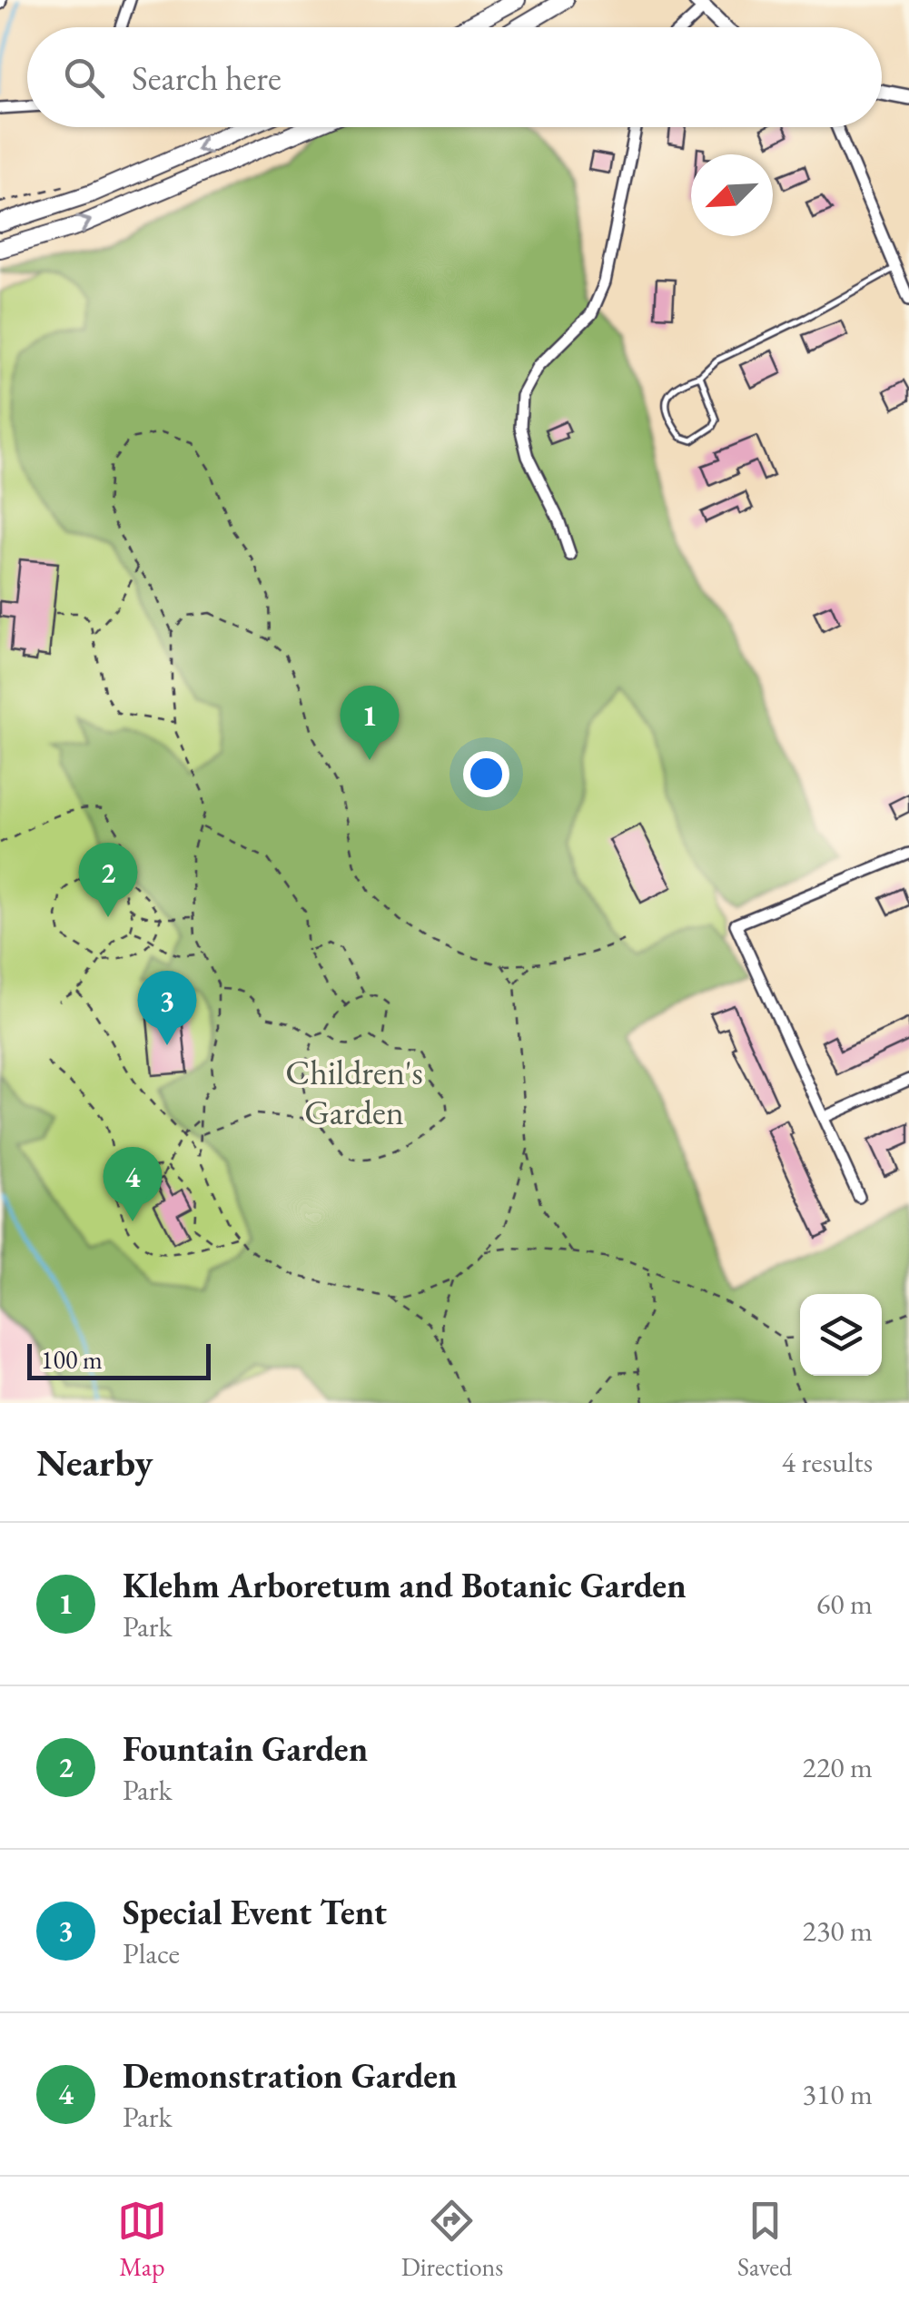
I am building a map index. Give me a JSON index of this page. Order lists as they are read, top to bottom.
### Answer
{
  "parks": ["Children's Garden"],
  "scale_bar": "100 m",
  "north": "bottom left",
  "page": {
    "search": "Search here",
    "pins": [
      "1",
      "2",
      "3",
      "4"
    ],
    "scale": "100 m",
    "heading": ["Nearby", "4 results"],
    "list": [
      {
        "mark": "1",
        "name": "Klehm Arboretum and Botanic Garden",
        "note": "Park",
        "value": "60 m"
      },
      {
        "mark": "2",
        "name": "Fountain Garden",
        "note": "Park",
        "value": "220 m"
      },
      {
        "mark": "3",
        "name": "Special Event Tent",
        "note": "Place",
        "value": "230 m"
      },
      {
        "mark": "4",
        "name": "Demonstration Garden",
        "note": "Park",
        "value": "310 m"
      }
    ],
    "nav": ["Map", "Directions", "Saved"]
  }
}
